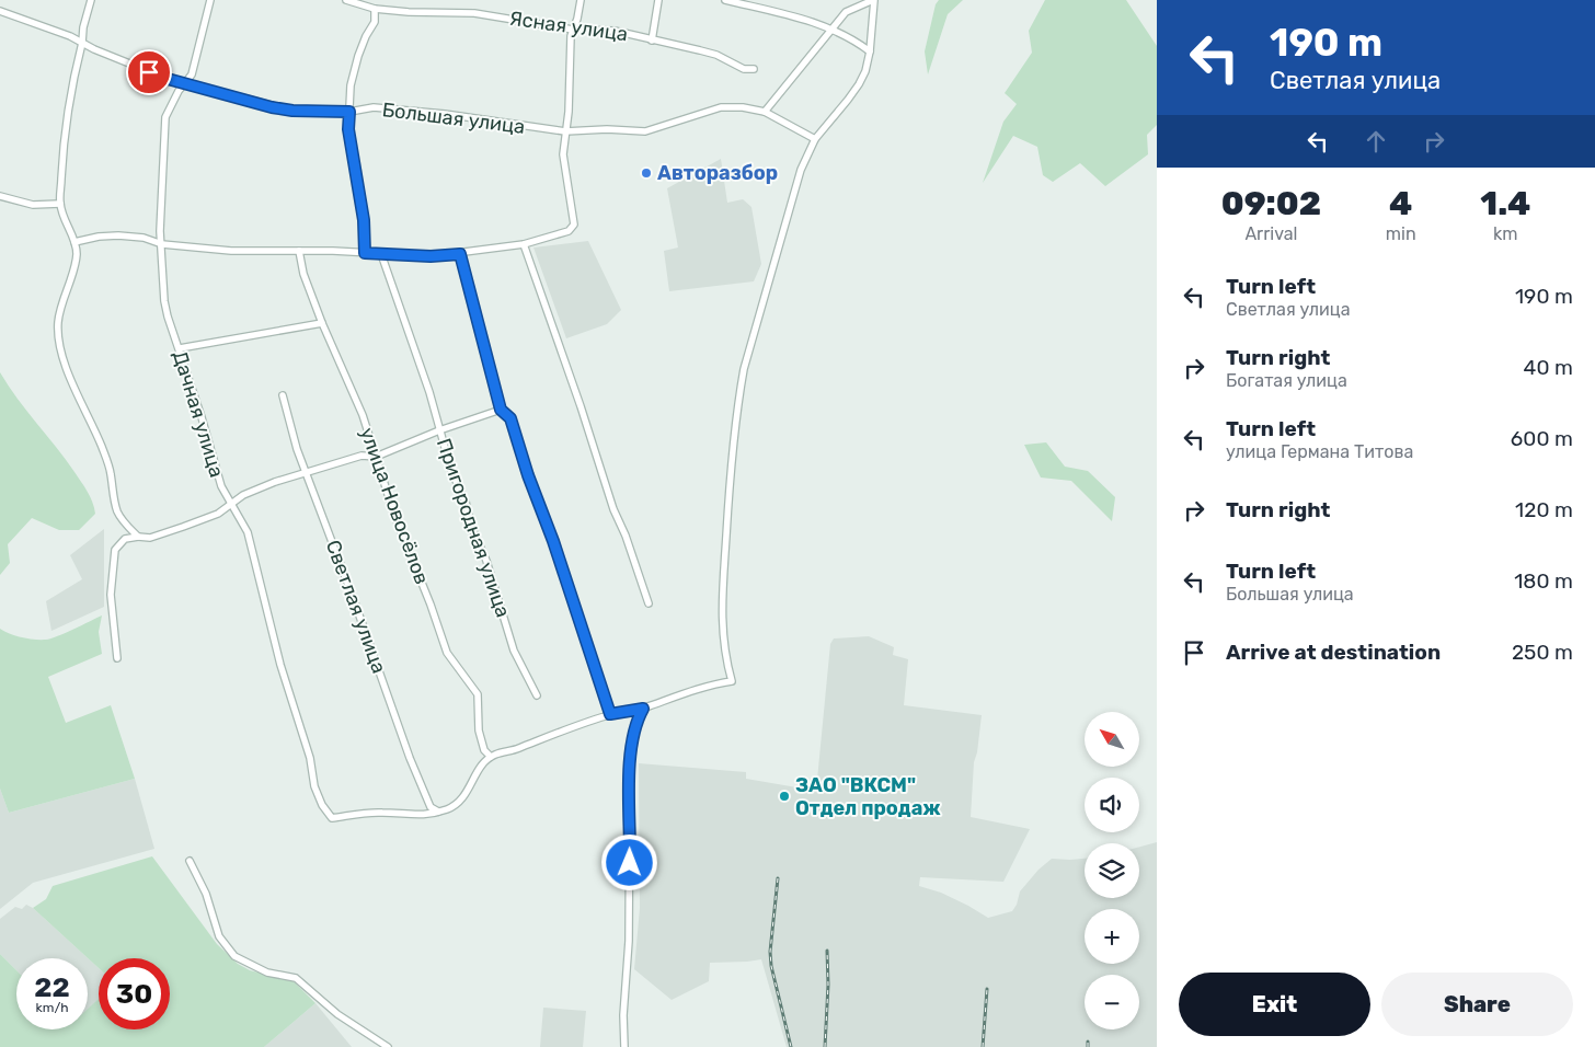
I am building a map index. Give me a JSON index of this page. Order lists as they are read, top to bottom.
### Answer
{
  "streets": {
    "street": [
      "Ясная улица",
      "Большая улица",
      "Дачная улица",
      "улица Новосёлов",
      "Пригородная улица",
      "Светлая улица"
    ]
  },
  "crossings": [
    ["Большая улица", "Дачная улица"],
    ["Дачная улица", "Светлая улица"]
  ],
  "places": ["Авторазбор", "ЗАО \"ВКСМ\" Отдел продаж"],
  "north": "top left",
  "page": {
    "turn": ["190 m", "Светлая улица"],
    "eta": [
      "09:02",
      "Arrival",
      "4",
      "min",
      "1.4",
      "km"
    ],
    "list": [
      {
        "name": "Turn left",
        "note": "Светлая улица",
        "value": "190 m"
      },
      {
        "name": "Turn right",
        "note": "Богатая улица",
        "value": "40 m"
      },
      {
        "name": "Turn left",
        "note": "улица Германа Титова",
        "value": "600 m"
      },
      {
        "name": "Turn right",
        "value": "120 m"
      },
      {
        "name": "Turn left",
        "note": "Большая улица",
        "value": "180 m"
      },
      {
        "name": "Arrive at destination",
        "value": "250 m"
      }
    ],
    "map_buttons": ["+", "−"],
    "speed": "22 km/h",
    "limit": "30",
    "buttons": ["Exit", "Share"]
  }
}
